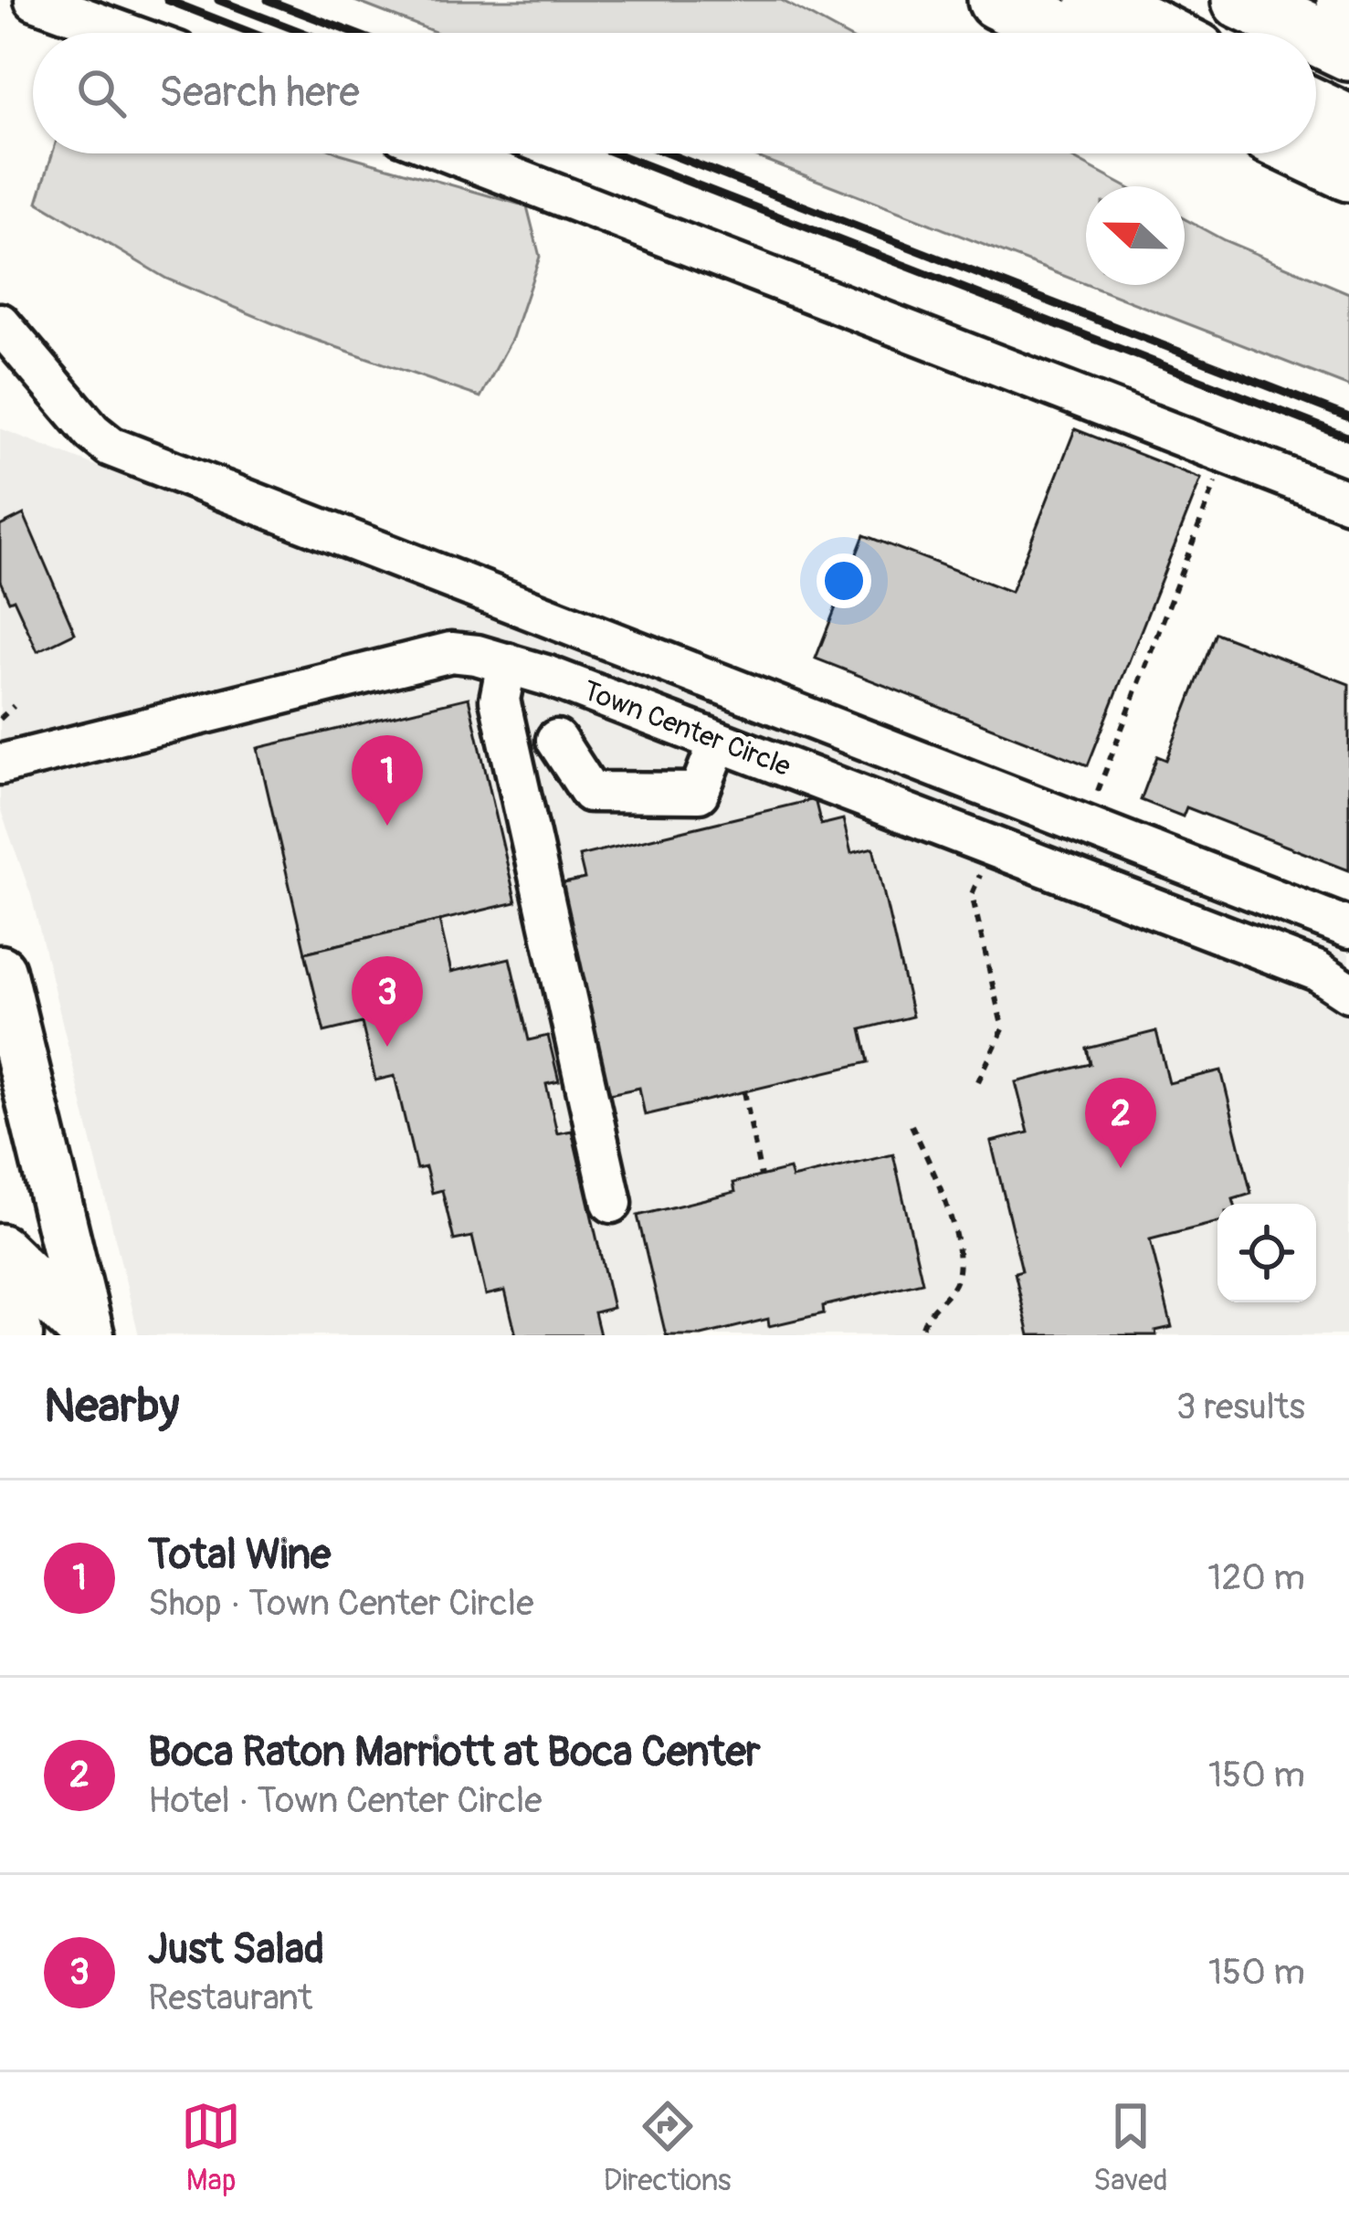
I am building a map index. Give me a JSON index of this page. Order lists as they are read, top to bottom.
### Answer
{
  "streets": {
    "street": ["Town Center Circle"]
  },
  "north": "left",
  "page": {
    "search": "Search here",
    "pins": ["1", "3", "2"],
    "heading": ["Nearby", "3 results"],
    "list": [
      {
        "mark": "1",
        "name": "Total Wine",
        "note": "Shop · Town Center Circle",
        "value": "120 m"
      },
      {
        "mark": "2",
        "name": "Boca Raton Marriott at Boca Center",
        "note": "Hotel · Town Center Circle",
        "value": "150 m"
      },
      {
        "mark": "3",
        "name": "Just Salad",
        "note": "Restaurant",
        "value": "150 m"
      }
    ],
    "nav": ["Map", "Directions", "Saved"]
  }
}
